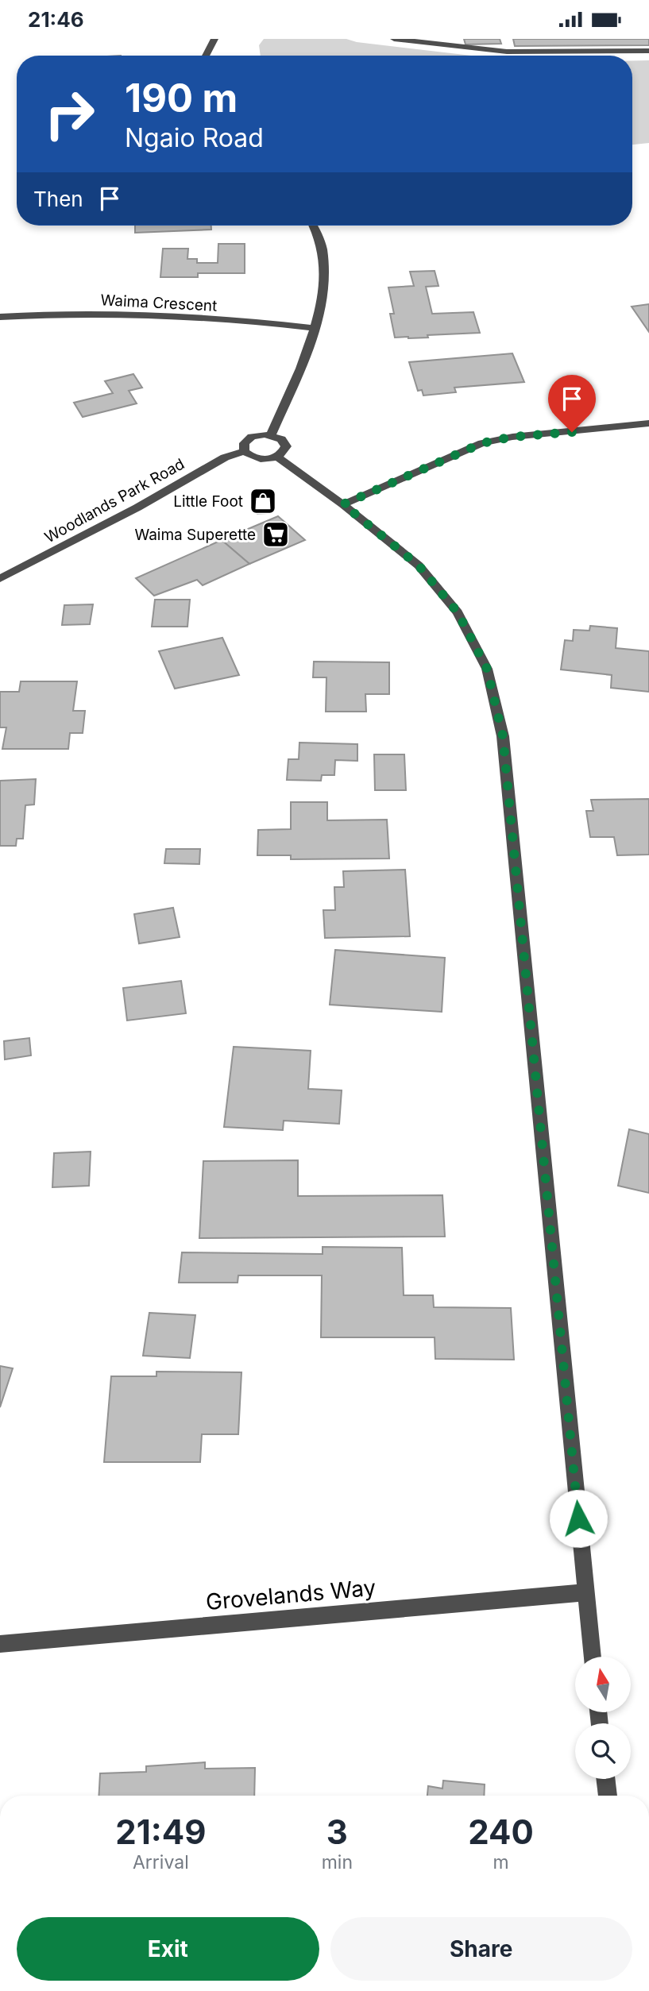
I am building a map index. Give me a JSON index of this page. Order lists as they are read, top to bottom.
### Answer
{
  "streets": {
    "street": ["Waima Crescent", "Woodlands Park Road", "Grovelands Way"]
  },
  "places": {
    "shop": ["Little Foot"],
    "supermarket": ["Waima Superette"]
  },
  "north": "top",
  "page": {
    "status": "21:46",
    "turn": ["190 m", "Ngaio Road"],
    "then": "Then",
    "eta": [
      "21:49",
      "Arrival",
      "3",
      "min",
      "240",
      "m"
    ],
    "buttons": ["Exit", "Share"]
  }
}
